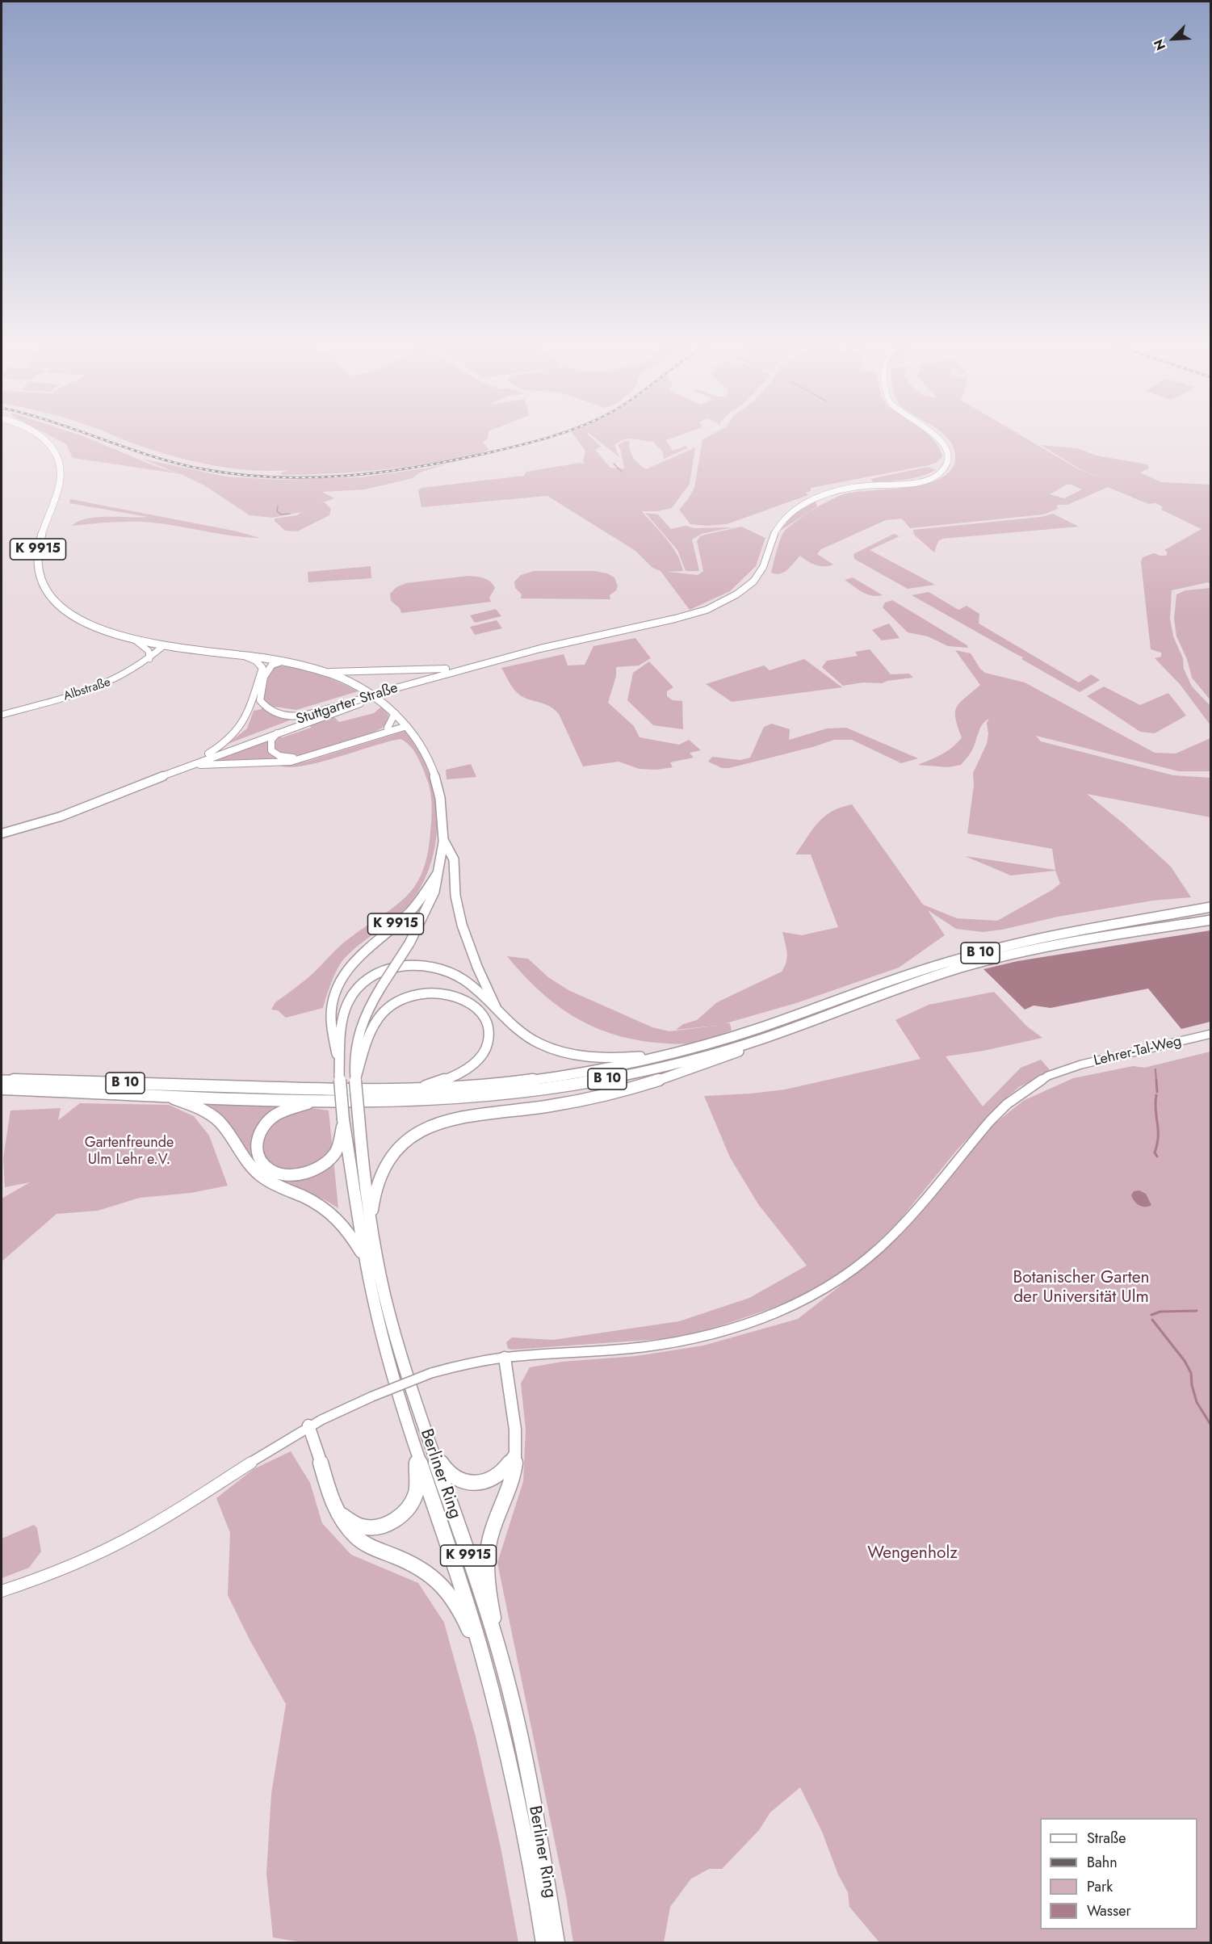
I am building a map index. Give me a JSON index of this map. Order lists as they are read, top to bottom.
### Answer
{
  "streets": {
    "main road": [
      "K 9915",
      "Stuttgarter Straße",
      "B 10",
      "Berliner Ring"
    ],
    "street": ["Albstraße", "Lehrer-Tal-Weg"]
  },
  "crossings": [
    ["K 9915", "Albstraße"],
    ["K 9915", "Berliner Ring"]
  ],
  "parks": ["Gartenfreunde Ulm Lehr e.V.", "Botanischer Garten der Universität Ulm", "Wengenholz"],
  "legend": [
    "Straße",
    "Bahn",
    "Park",
    "Wasser"
  ],
  "north": "bottom left"
}
